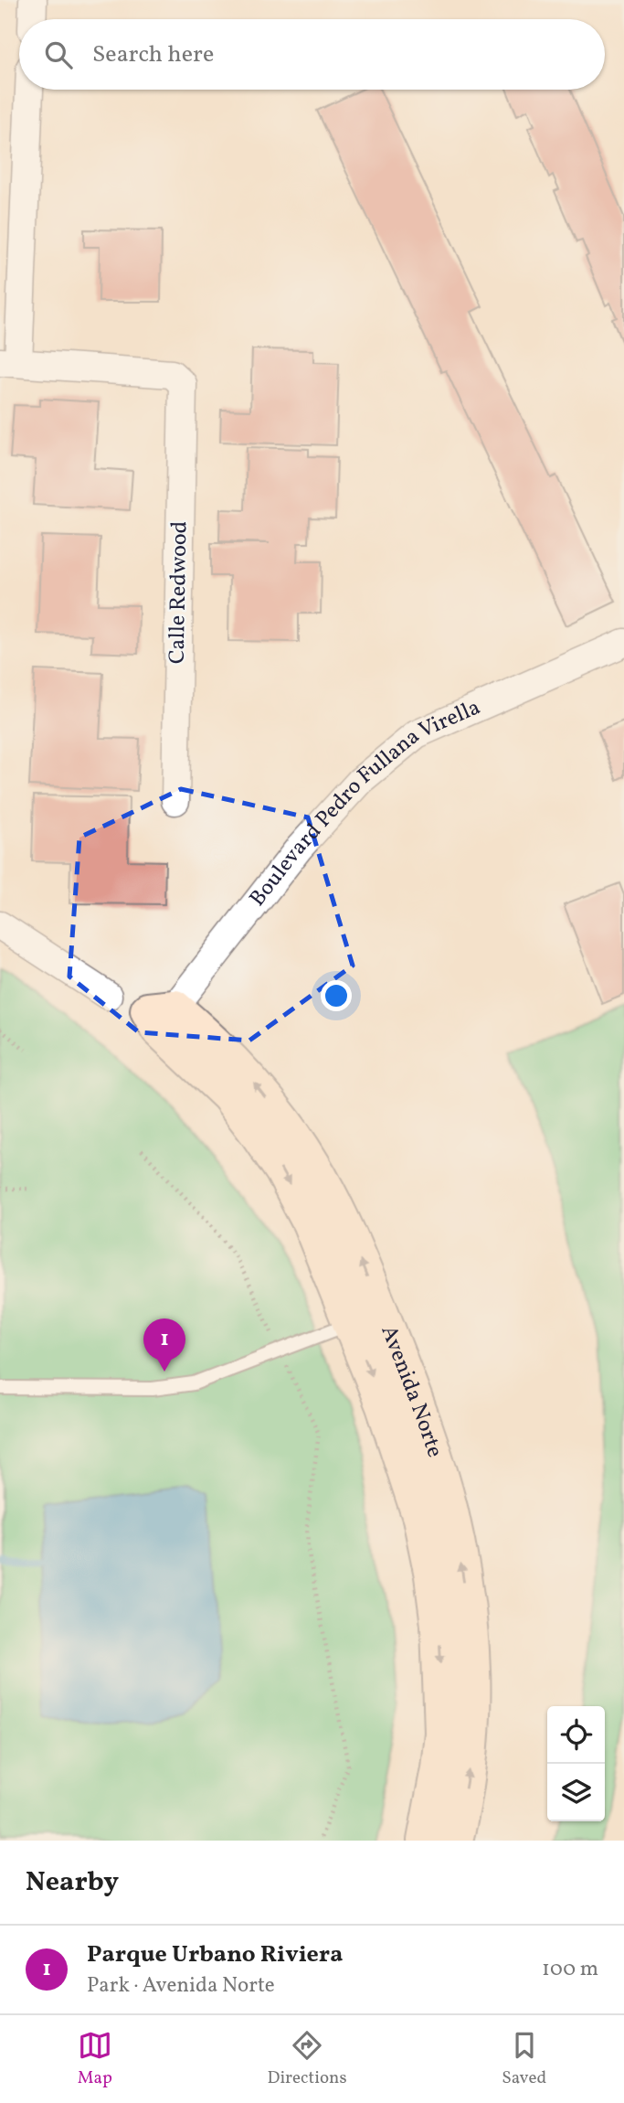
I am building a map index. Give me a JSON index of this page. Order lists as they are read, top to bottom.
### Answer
{
  "streets": {
    "street": ["Calle Redwood", "Boulevard Pedro Fullana Virella", "Avenida Norte"]
  },
  "crossings": [
    ["Boulevard Pedro Fullana Virella", "Avenida Norte"]
  ],
  "page": {
    "search": "Search here",
    "pins": "1",
    "heading": "Nearby",
    "list": [
      {
        "mark": "1",
        "name": "Parque Urbano Riviera",
        "note": "Park · Avenida Norte",
        "value": "100 m"
      }
    ],
    "nav": ["Map", "Directions", "Saved"]
  }
}
